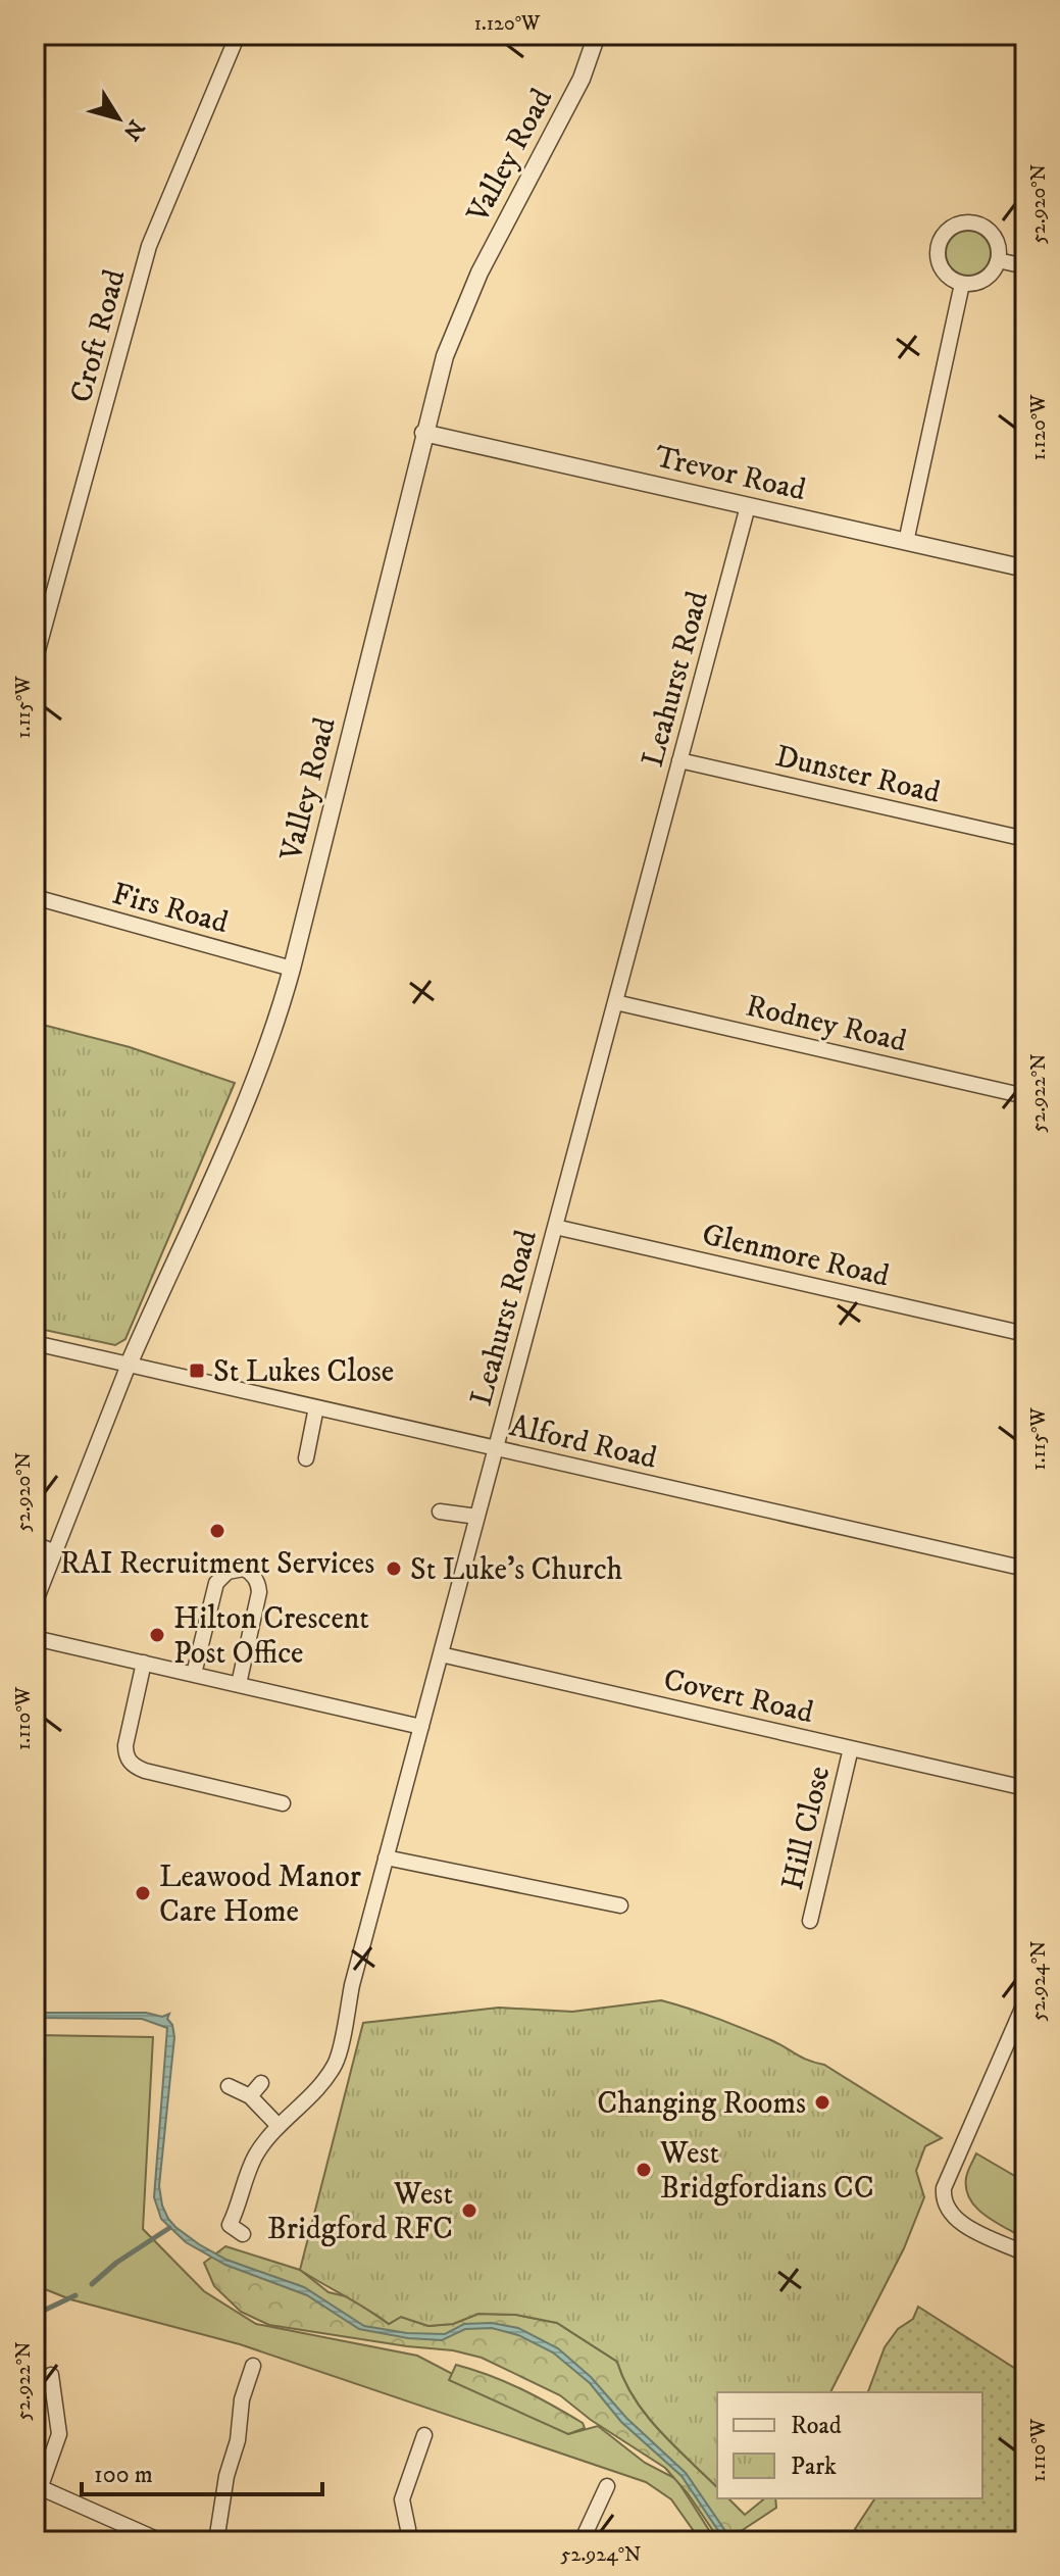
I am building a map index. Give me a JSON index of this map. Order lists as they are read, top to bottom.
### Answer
{
  "streets": {
    "street": [
      "Valley Road",
      "Croft Road",
      "Trevor Road",
      "Leahurst Road",
      "Dunster Road",
      "Firs Road",
      "Rodney Road",
      "Glenmore Road",
      "Alford Road",
      "Covert Road",
      "Hill Close"
    ]
  },
  "crossings": [
    ["Valley Road", "Trevor Road"],
    ["Valley Road", "Firs Road"],
    ["Valley Road", "Alford Road"],
    ["Trevor Road", "Leahurst Road"],
    ["Leahurst Road", "Dunster Road"],
    ["Leahurst Road", "Rodney Road"],
    ["Leahurst Road", "Glenmore Road"],
    ["Leahurst Road", "Alford Road"],
    ["Leahurst Road", "Covert Road"],
    ["Covert Road", "Hill Close"]
  ],
  "places": {
    "transit": ["St Lukes Close"],
    "other": [
      "RAI Recruitment Services",
      "St Luke's Church",
      "Hilton Crescent Post Office",
      "Leawood Manor Care Home",
      "Changing Rooms",
      "West Bridgfordians CC",
      "West Bridgford RFC"
    ]
  },
  "legend": ["Road", "Park"],
  "scale_bar": "100 m",
  "north": "bottom right",
  "coordinates": [
    "1.120°W",
    "52.920°N",
    "1.115°W",
    "52.922°N",
    "1.110°W",
    "52.924°N"
  ]
}
